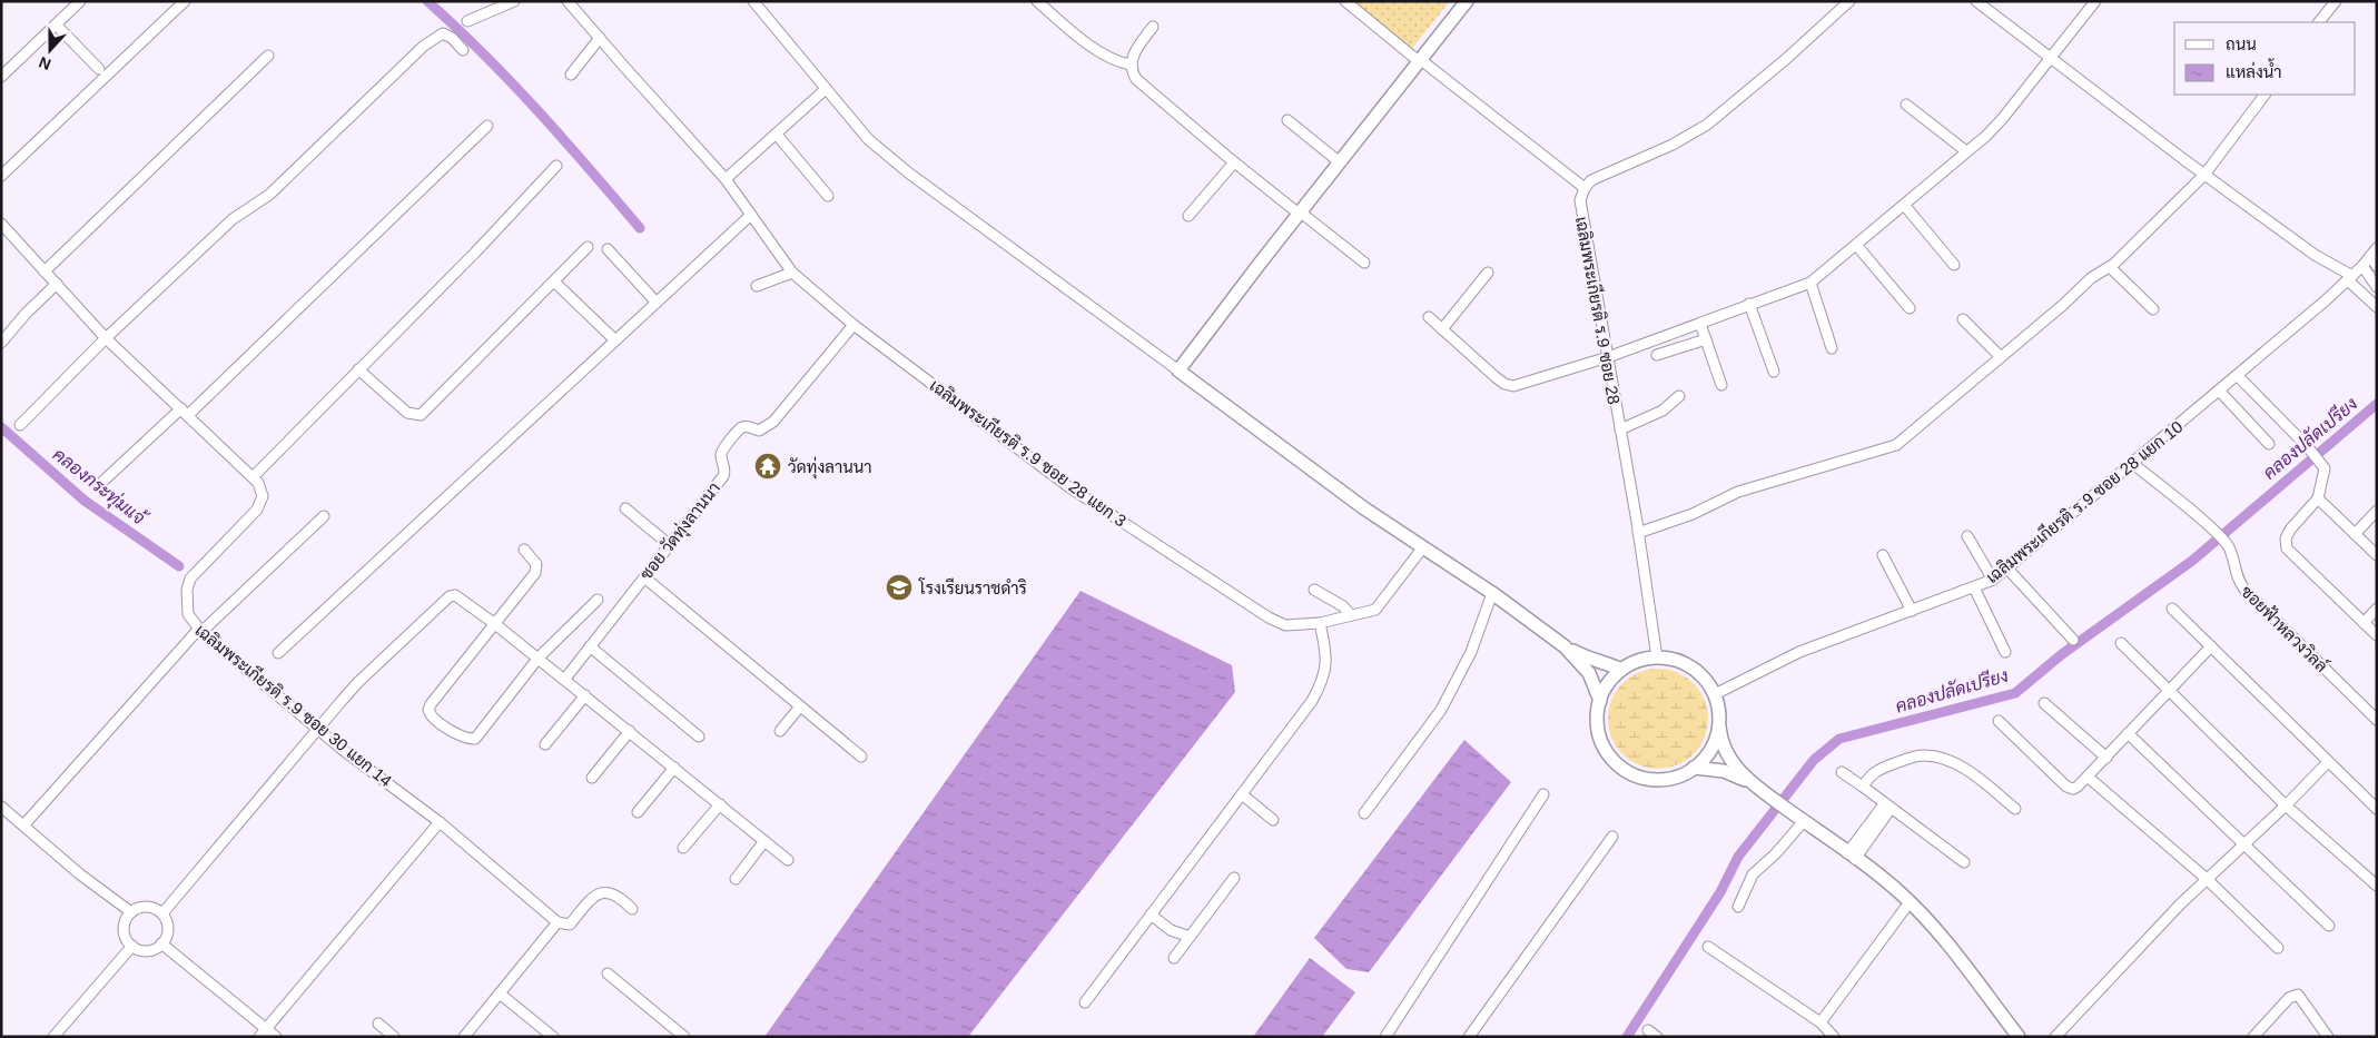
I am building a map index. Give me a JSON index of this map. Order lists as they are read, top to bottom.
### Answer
{
  "streets": {
    "street": [
      "เฉลิมพระเกียรติ ร.9 ซอย 28",
      "เฉลิมพระเกียรติ ร.9 ซอย 28 แยก 3",
      "เฉลิมพระเกียรติ ร.9 ซอย 28 แยก 10",
      "ซอย วัดทุ่งลานนา",
      "ซอยฟ้าหลวงวิลล์",
      "เฉลิมพระเกียรติ ร.9 ซอย 30 แยก 14"
    ]
  },
  "crossings": [
    ["เฉลิมพระเกียรติ ร.9 ซอย 28", "เฉลิมพระเกียรติ ร.9 ซอย 28 แยก 10"],
    ["เฉลิมพระเกียรติ ร.9 ซอย 28 แยก 3", "ซอย วัดทุ่งลานนา"],
    ["เฉลิมพระเกียรติ ร.9 ซอย 28 แยก 10", "ซอยฟ้าหลวงวิลล์"]
  ],
  "water": ["คลองปลัดเปรียง", "คลองกระทุ่มแจ้"],
  "places": {
    "temple": ["วัดทุ่งลานนา"],
    "school or university": ["โรงเรียนราชดำริ"]
  },
  "legend": ["ถนน", "แหล่งน้ำ"],
  "north": "bottom"
}
